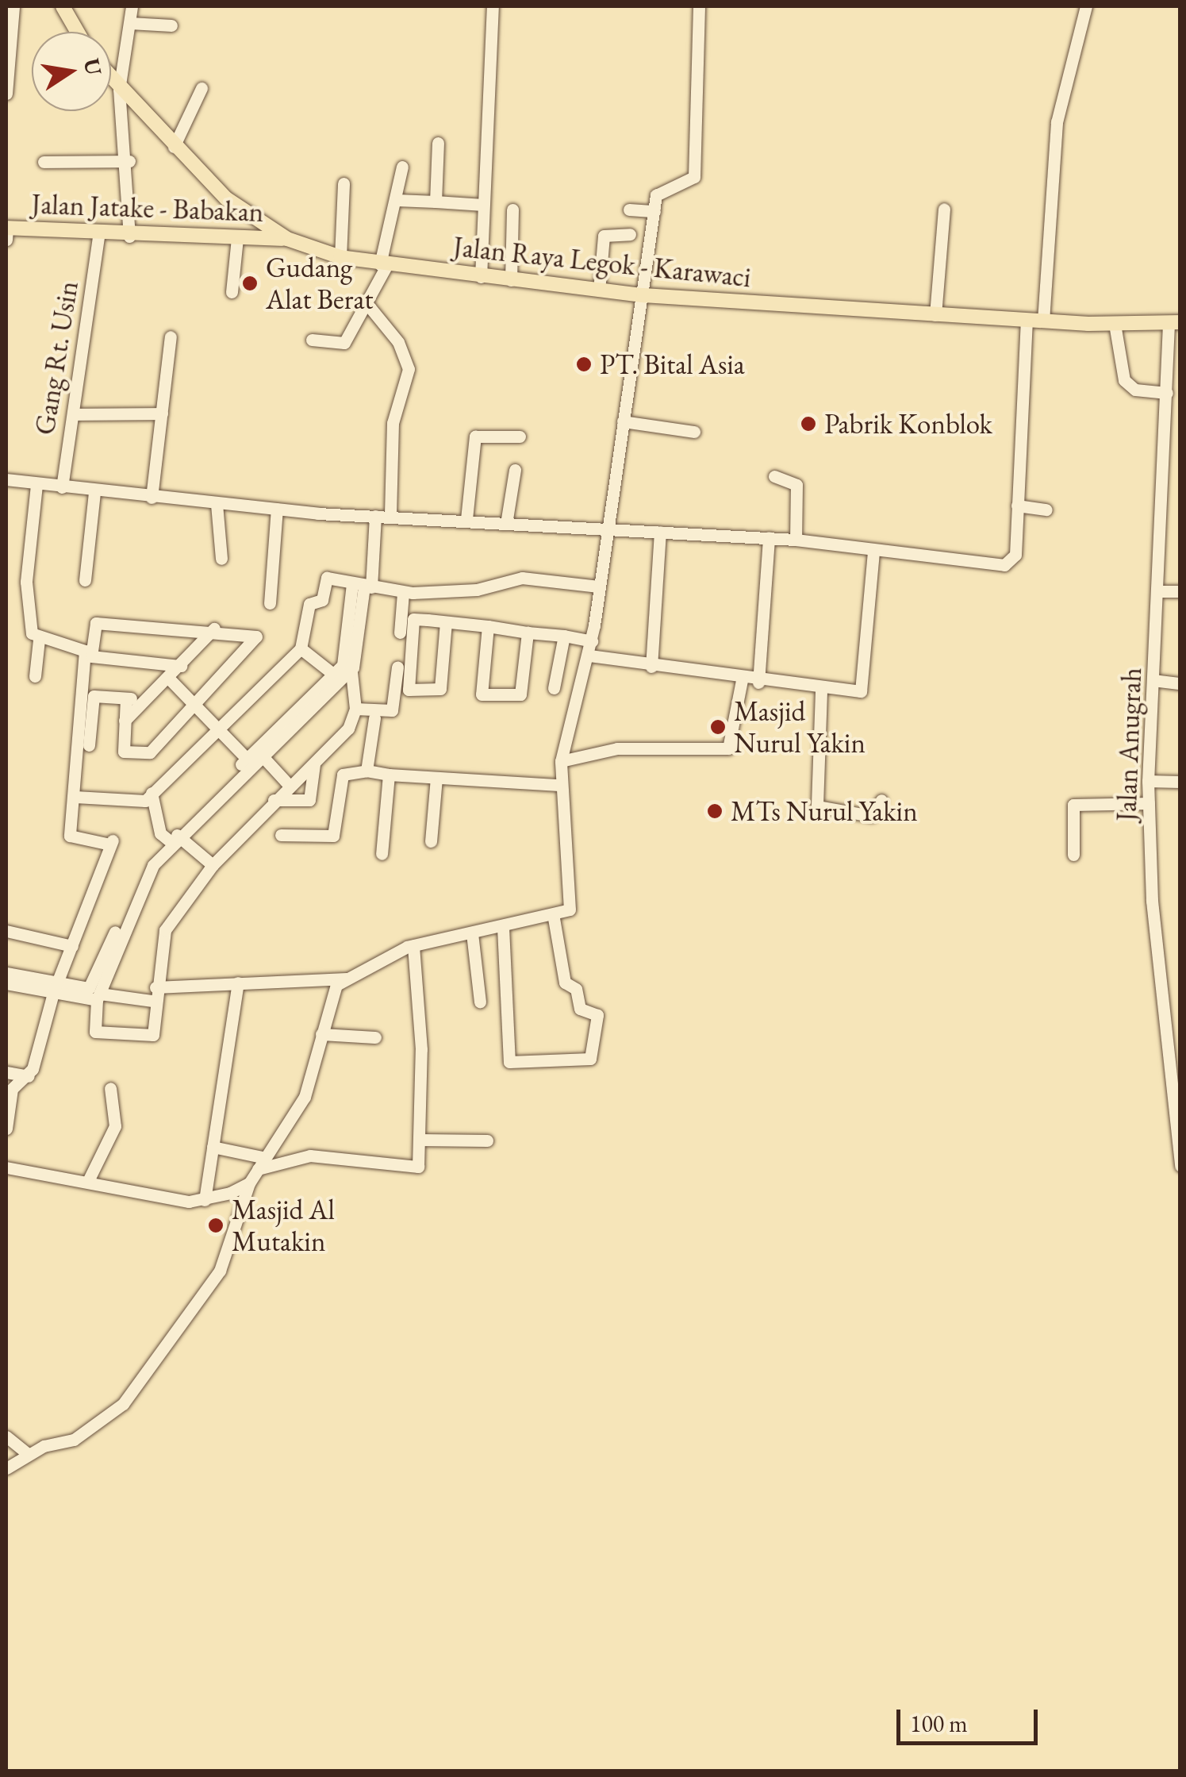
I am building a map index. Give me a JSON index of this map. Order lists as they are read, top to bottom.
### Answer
{
  "streets": {
    "main road": ["Jalan Jatake - Babakan", "Jalan Raya Legok - Karawaci"],
    "street": ["Gang Rt. Usin", "Jalan Anugrah"]
  },
  "crossings": [
    ["Jalan Jatake - Babakan", "Jalan Raya Legok - Karawaci"],
    ["Jalan Jatake - Babakan", "Gang Rt. Usin"],
    ["Jalan Raya Legok - Karawaci", "Jalan Anugrah"]
  ],
  "places": [
    "Gudang Alat Berat",
    "PT. Bital Asia",
    "Pabrik Konblok",
    "Masjid Nurul Yakin",
    "MTs Nurul Yakin",
    "Masjid Al Mutakin"
  ],
  "scale_bar": "100 m",
  "north": "right"
}
